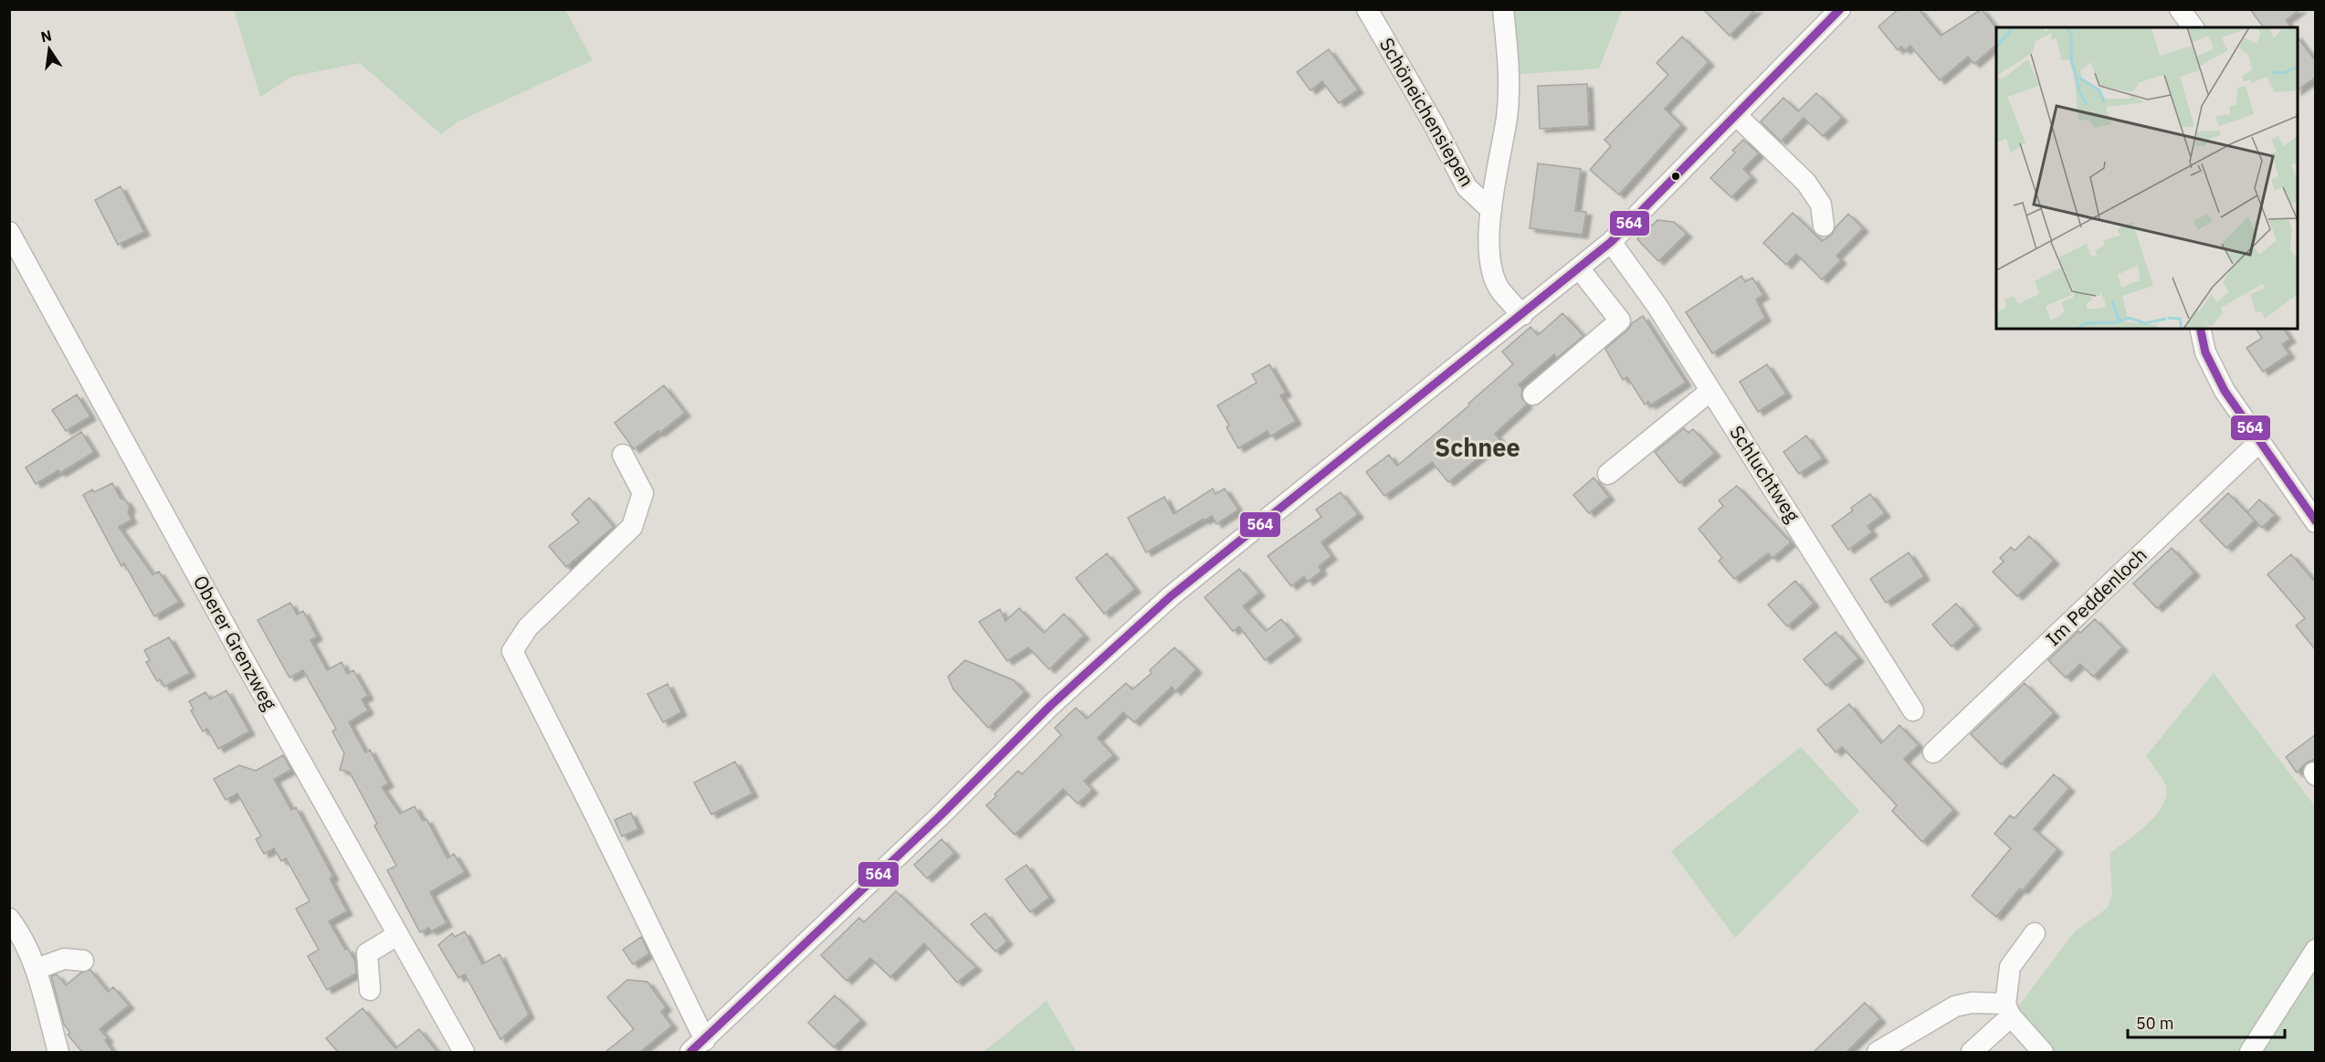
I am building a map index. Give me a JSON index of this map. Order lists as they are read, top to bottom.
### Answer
{
  "streets": {
    "street": [
      "Schöneichensiepen",
      "Schluchtweg",
      "Im Peddenloch",
      "Oberer Grenzweg"
    ]
  },
  "districts": ["Schnee"],
  "lines": ["transit line 564"],
  "scale_bar": "50 m",
  "north": "top"
}
